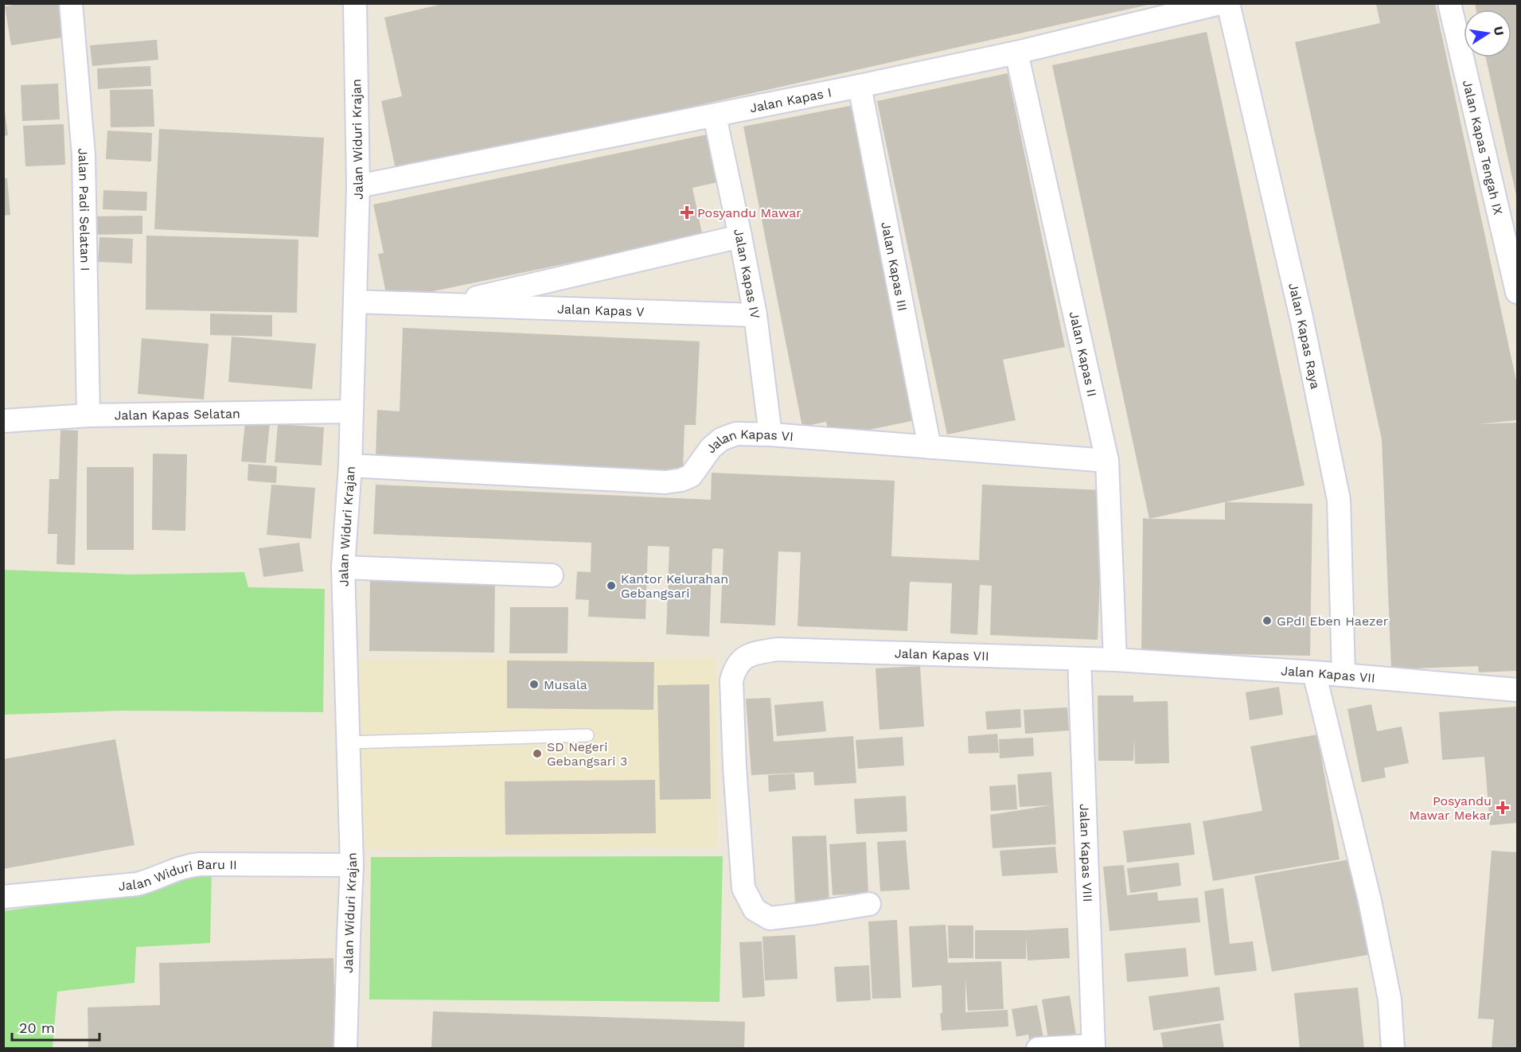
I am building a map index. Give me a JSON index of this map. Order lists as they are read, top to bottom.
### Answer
{
  "streets": {
    "street": [
      "Jalan Kapas I",
      "Jalan Widuri Krajan",
      "Jalan Kapas Tengah IX",
      "Jalan Padi Selatan I",
      "Jalan Kapas III",
      "Jalan Kapas IV",
      "Jalan Kapas V",
      "Jalan Kapas Raya",
      "Jalan Kapas II",
      "Jalan Kapas Selatan",
      "Jalan Kapas VI",
      "Jalan Kapas VII",
      "Jalan Kapas VIII",
      "Jalan Widuri Baru II"
    ]
  },
  "crossings": [
    ["Jalan Kapas I", "Jalan Widuri Krajan"],
    ["Jalan Kapas I", "Jalan Kapas III"],
    ["Jalan Kapas I", "Jalan Kapas IV"],
    ["Jalan Kapas I", "Jalan Kapas II"],
    ["Jalan Widuri Krajan", "Jalan Kapas V"],
    ["Jalan Widuri Krajan", "Jalan Kapas Selatan"],
    ["Jalan Widuri Krajan", "Jalan Kapas VI"],
    ["Jalan Widuri Krajan", "Jalan Widuri Baru II"],
    ["Jalan Padi Selatan I", "Jalan Kapas Selatan"],
    ["Jalan Kapas III", "Jalan Kapas VI"],
    ["Jalan Kapas IV", "Jalan Kapas V"],
    ["Jalan Kapas IV", "Jalan Kapas VI"],
    ["Jalan Kapas Raya", "Jalan Kapas VII"],
    ["Jalan Kapas II", "Jalan Kapas VI"],
    ["Jalan Kapas II", "Jalan Kapas VII"],
    ["Jalan Kapas VII", "Jalan Kapas VIII"]
  ],
  "places": {
    "health": ["Posyandu Mawar", "Posyandu Mawar Mekar"],
    "other": [
      "Kantor Kelurahan Gebangsari",
      "GPdI Eben Haezer",
      "Musala",
      "SD Negeri Gebangsari 3"
    ]
  },
  "scale_bar": "20 m",
  "north": "right"
}
